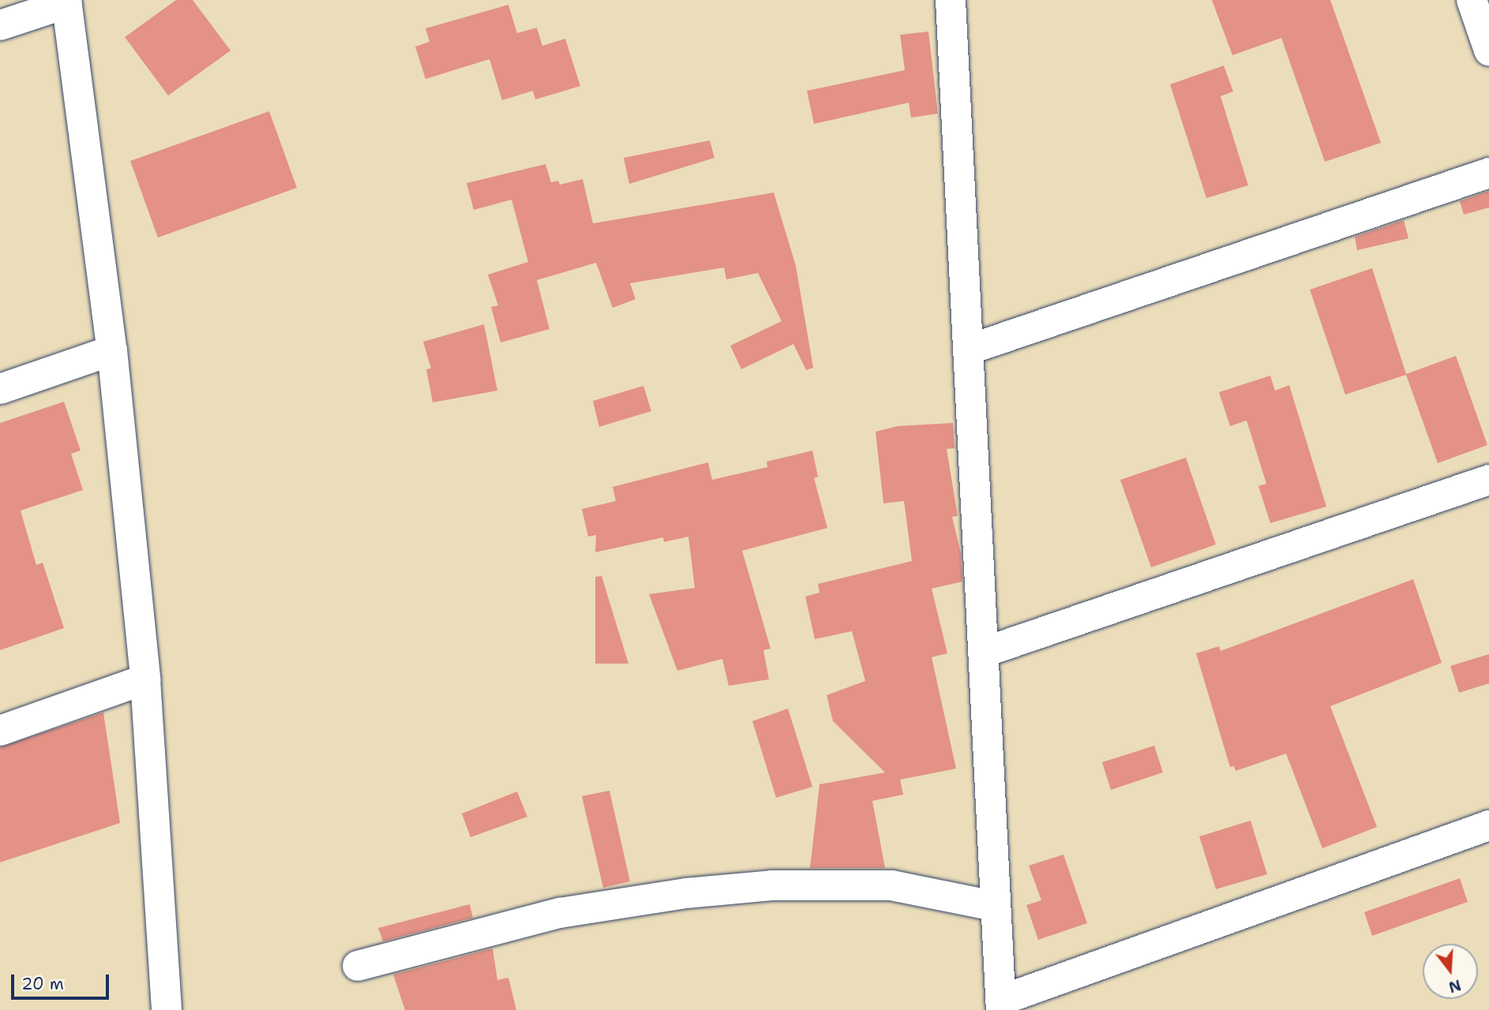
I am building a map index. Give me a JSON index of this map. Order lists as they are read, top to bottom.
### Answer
{
  "scale_bar": "20 m",
  "north": "bottom"
}
